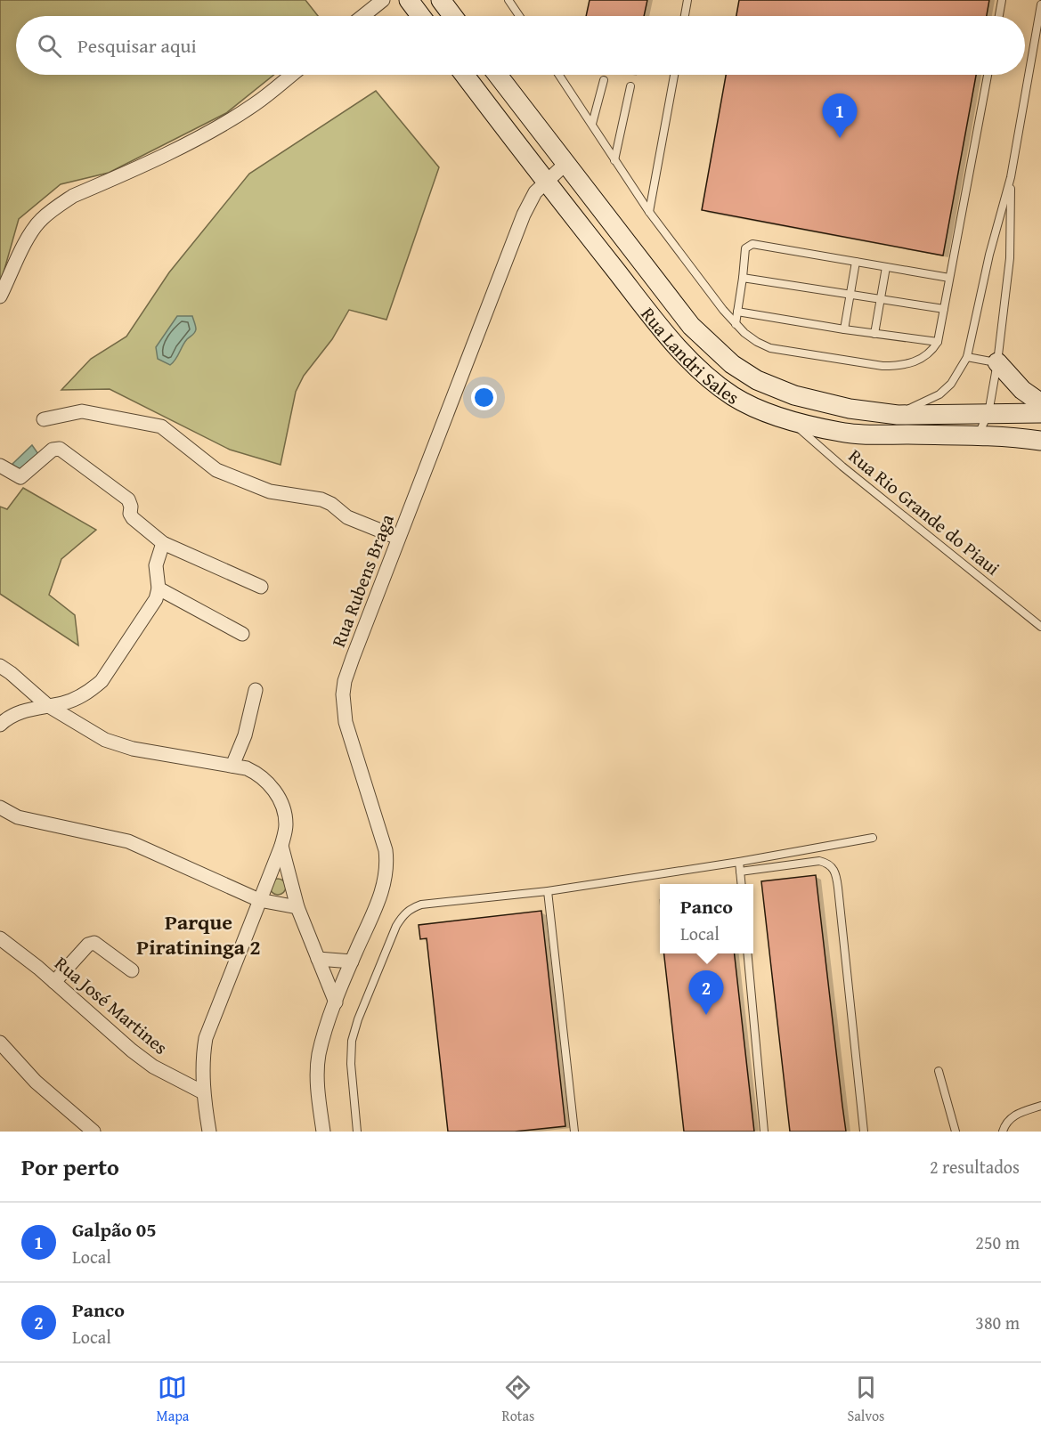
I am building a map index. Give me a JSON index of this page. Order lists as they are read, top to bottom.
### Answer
{
  "streets": {
    "street": ["Rua Landri Sales", "Rua Rubens Braga", "Rua José Martines"],
    "lane": ["Rua Rio Grande do Piaui"]
  },
  "crossings": [
    ["Rua Landri Sales", "Rua Rio Grande do Piaui"],
    ["Rua Landri Sales", "Rua Rubens Braga"]
  ],
  "districts": ["Parque Piratininga 2"],
  "page": {
    "search": "Pesquisar aqui",
    "pins": ["1", "2"],
    "popup": ["Panco", "Local"],
    "heading": ["Por perto", "2 resultados"],
    "list": [
      {
        "mark": "1",
        "name": "Galpão 05",
        "note": "Local",
        "value": "250 m"
      },
      {
        "mark": "2",
        "name": "Panco",
        "note": "Local",
        "value": "380 m"
      }
    ],
    "nav": ["Mapa", "Rotas", "Salvos"]
  }
}
